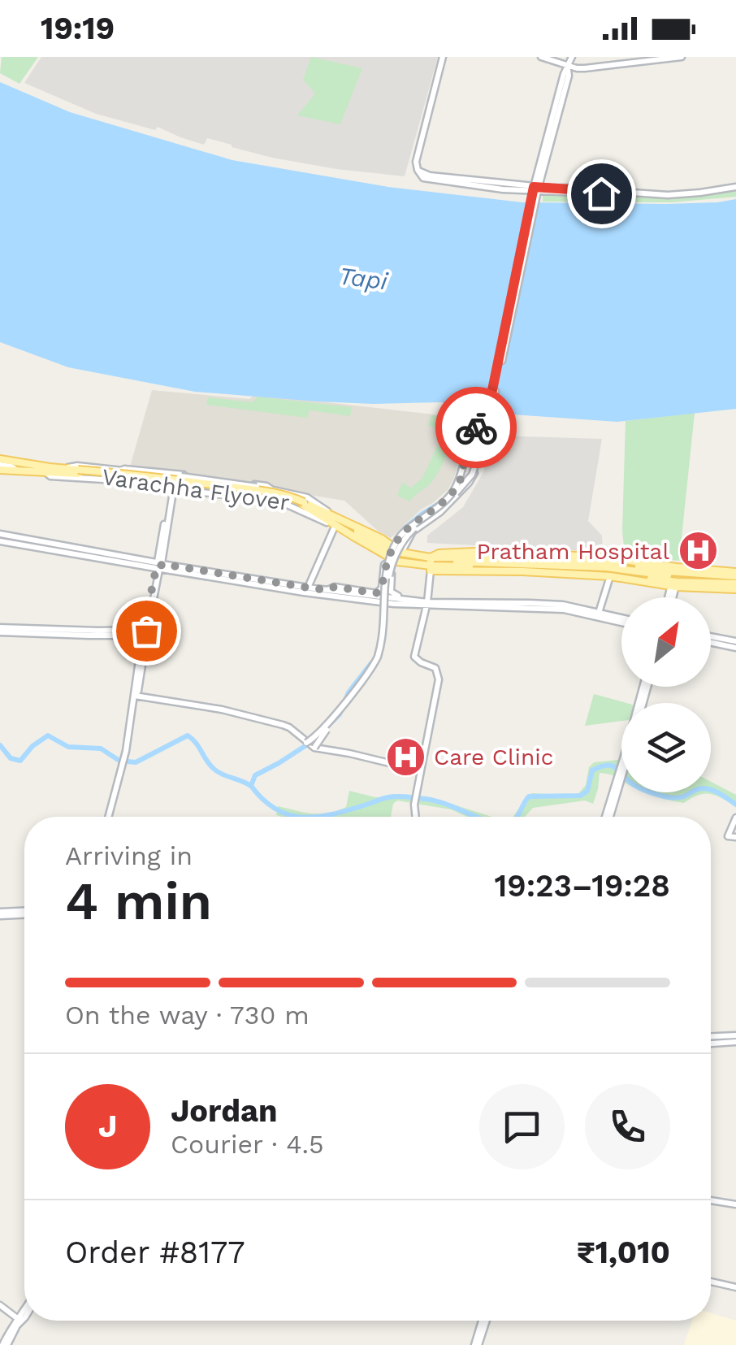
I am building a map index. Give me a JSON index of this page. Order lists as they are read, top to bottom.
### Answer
{
  "streets": {
    "main road": ["Varachha Flyover"]
  },
  "water": ["Tapi"],
  "places": {
    "hospital": ["Pratham Hospital", "Care Clinic"]
  },
  "north": "top right",
  "page": {
    "status": "19:19",
    "heading": ["4 min", "Arriving in", "19:23–19:28"],
    "panel": [
      "Jordan",
      "Courier · 4.5",
      "Order #8177",
      "₹1,010"
    ],
    "bar": "On the way · 730 m",
    "round": "J"
  }
}
